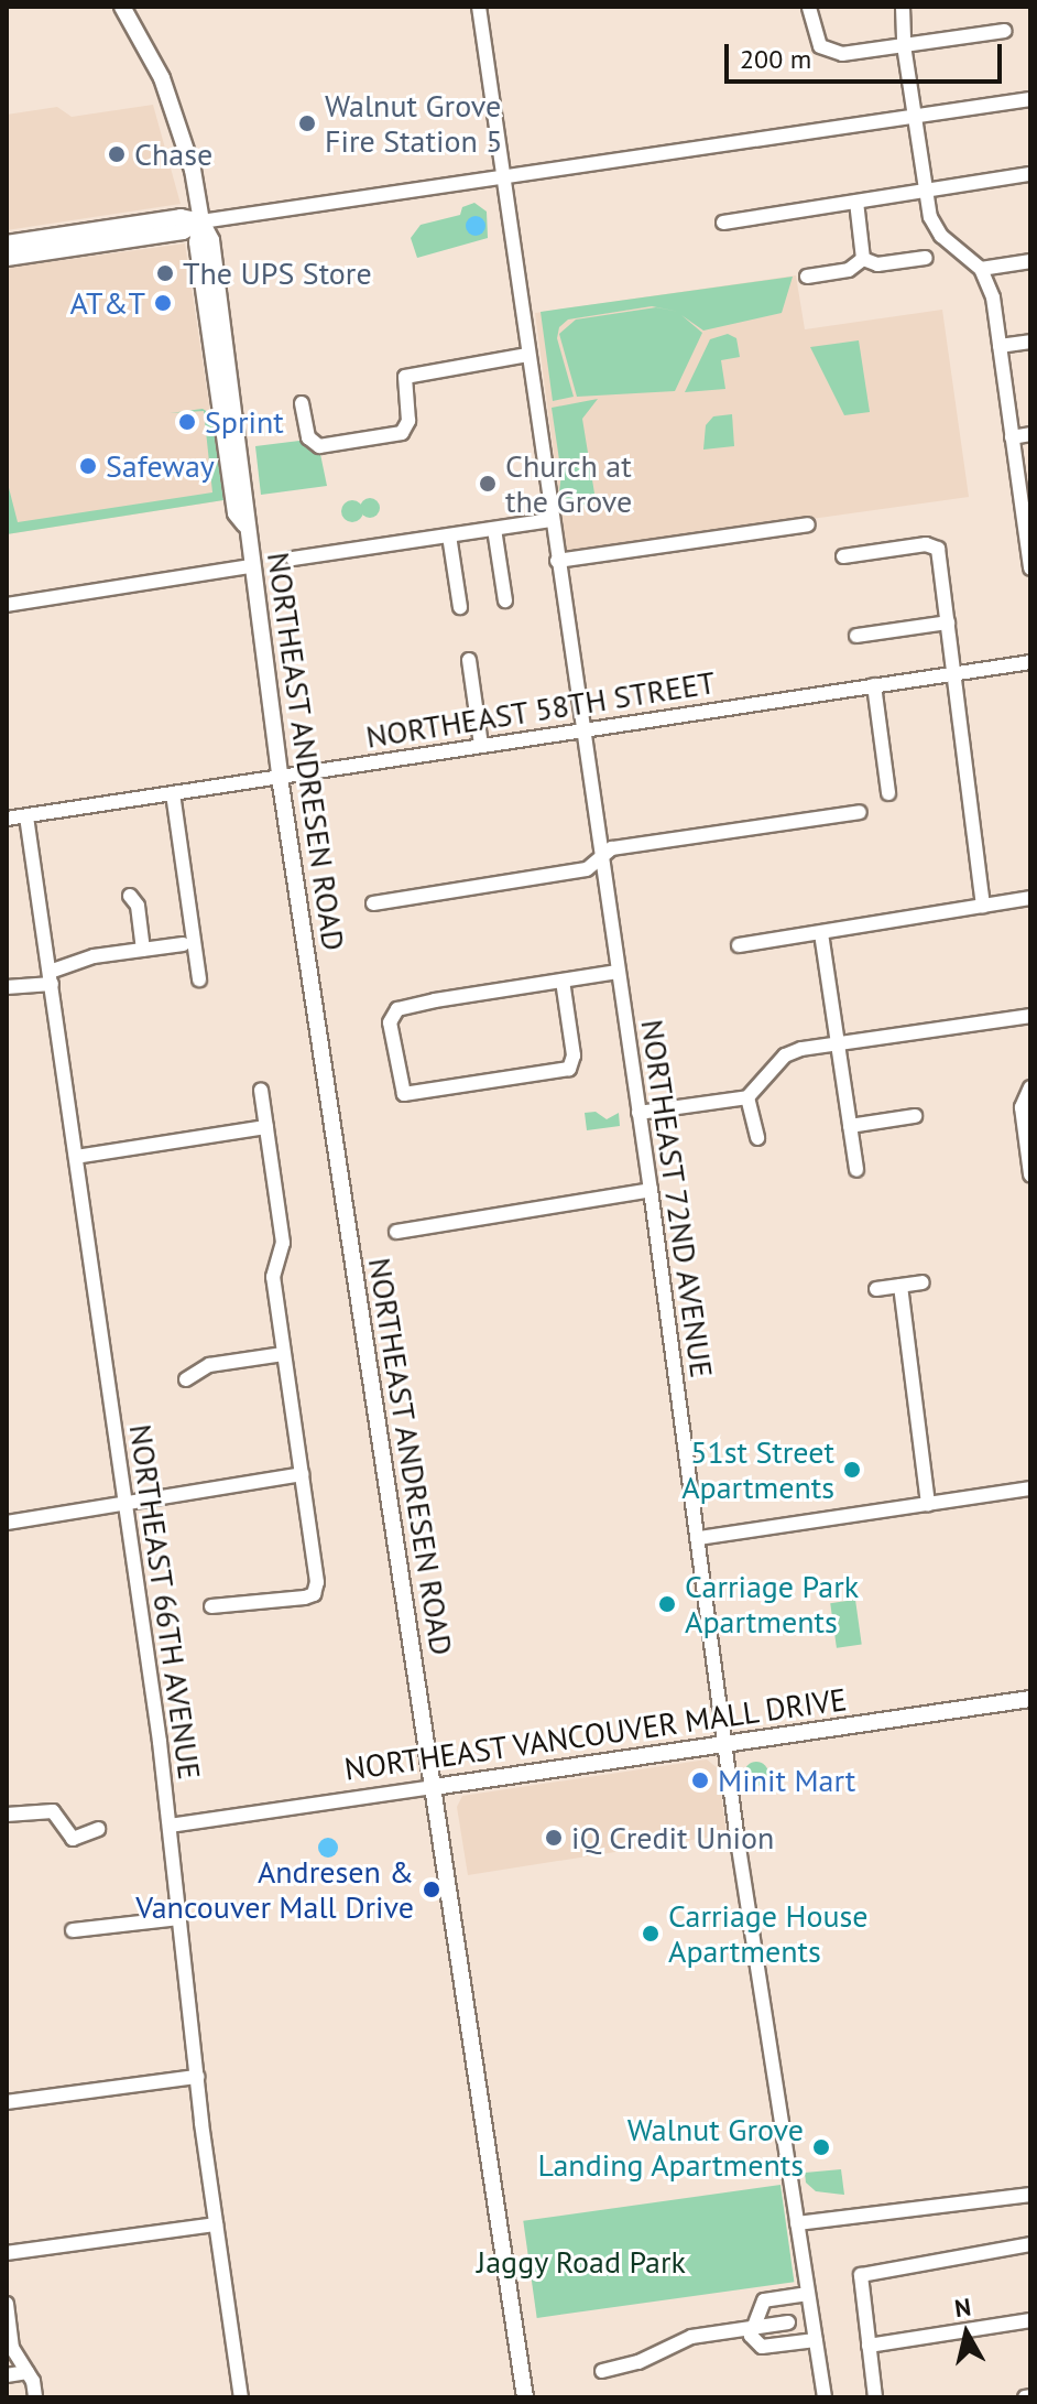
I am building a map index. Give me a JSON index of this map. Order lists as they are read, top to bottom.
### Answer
{
  "streets": {
    "main road": ["NORTHEAST ANDRESEN ROAD", "NORTHEAST VANCOUVER MALL DRIVE"],
    "street": ["NORTHEAST 58TH STREET", "NORTHEAST 72ND AVENUE", "NORTHEAST 66TH AVENUE"]
  },
  "crossings": [
    ["NORTHEAST 58TH STREET", "NORTHEAST ANDRESEN ROAD"],
    ["NORTHEAST 58TH STREET", "NORTHEAST 72ND AVENUE"],
    ["NORTHEAST 58TH STREET", "NORTHEAST 66TH AVENUE"],
    ["NORTHEAST ANDRESEN ROAD", "NORTHEAST VANCOUVER MALL DRIVE"],
    ["NORTHEAST 72ND AVENUE", "NORTHEAST VANCOUVER MALL DRIVE"],
    ["NORTHEAST 66TH AVENUE", "NORTHEAST VANCOUVER MALL DRIVE"]
  ],
  "parks": ["Jaggy Road Park"],
  "places": [
    "Walnut Grove Fire Station 5",
    "Chase",
    "The UPS Store",
    "AT&T",
    "Sprint",
    "Safeway",
    "Church at the Grove",
    "51st Street Apartments",
    "Carriage Park Apartments",
    "Minit Mart",
    "iQ Credit Union",
    "Andresen & Vancouver Mall Drive",
    "Carriage House Apartments",
    "Walnut Grove Landing Apartments"
  ],
  "scale_bar": "200 m",
  "north": "top"
}
